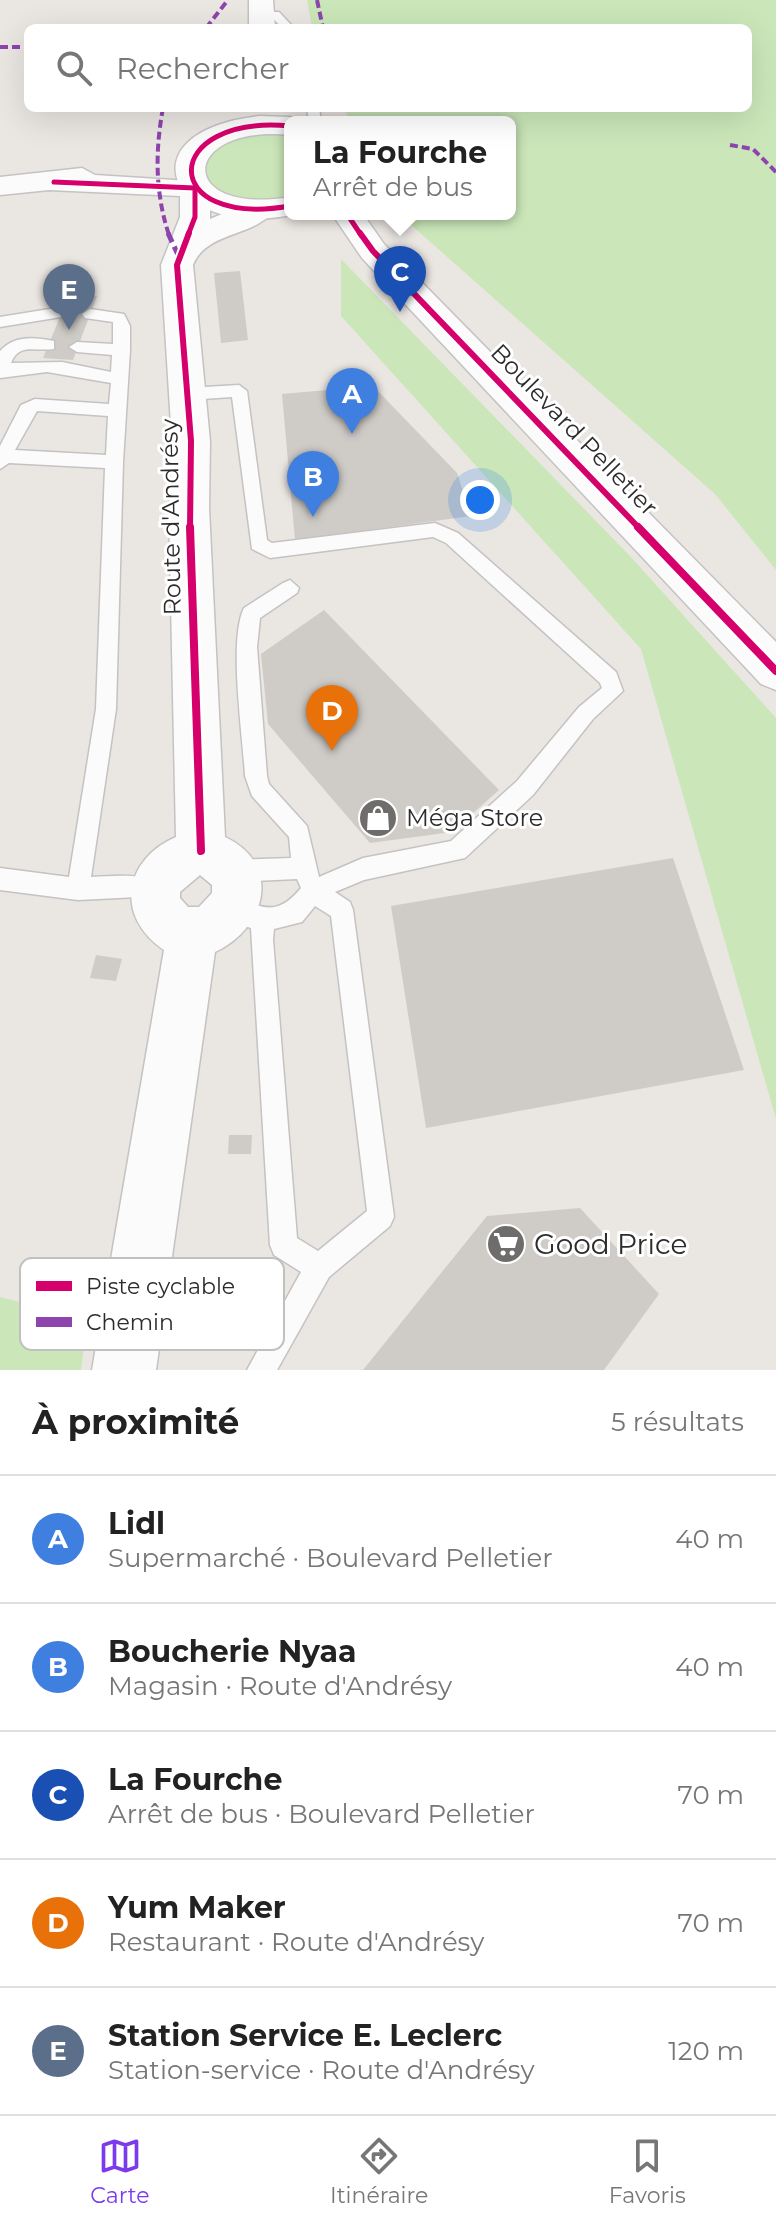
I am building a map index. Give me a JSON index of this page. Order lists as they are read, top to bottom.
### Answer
{
  "streets": {
    "street": ["Boulevard Pelletier", "Route d'Andrésy"]
  },
  "places": {
    "shop": ["Méga Store"],
    "supermarket": ["Good Price"]
  },
  "legend": ["Piste cyclable", "Chemin"],
  "page": {
    "search": "Rechercher",
    "popup": ["La Fourche", "Arrêt de bus"],
    "pins": [
      "C",
      "E",
      "A",
      "B",
      "D"
    ],
    "heading": ["À proximité", "5 résultats"],
    "list": [
      {
        "mark": "A",
        "name": "Lidl",
        "note": "Supermarché · Boulevard Pelletier",
        "value": "40 m"
      },
      {
        "mark": "B",
        "name": "Boucherie Nyaa",
        "note": "Magasin · Route d'Andrésy",
        "value": "40 m"
      },
      {
        "mark": "C",
        "name": "La Fourche",
        "note": "Arrêt de bus · Boulevard Pelletier",
        "value": "70 m"
      },
      {
        "mark": "D",
        "name": "Yum Maker",
        "note": "Restaurant · Route d'Andrésy",
        "value": "70 m"
      },
      {
        "mark": "E",
        "name": "Station Service E. Leclerc",
        "note": "Station-service · Route d'Andrésy",
        "value": "120 m"
      }
    ],
    "nav": ["Carte", "Itinéraire", "Favoris"]
  }
}
